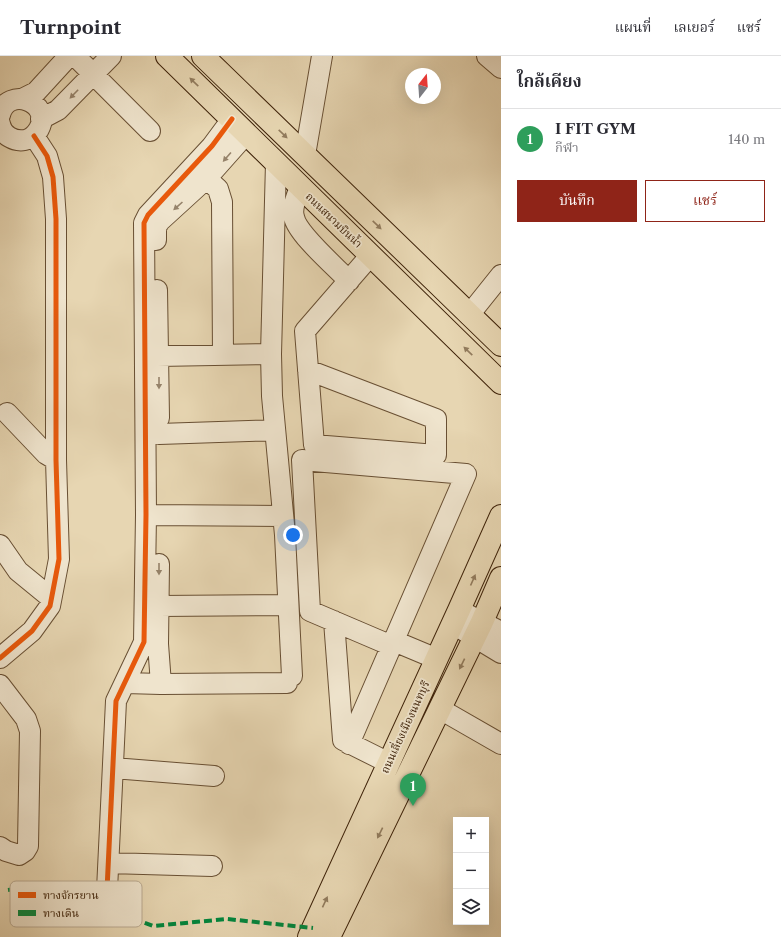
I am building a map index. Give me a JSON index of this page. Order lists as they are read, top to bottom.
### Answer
{
  "streets": {
    "main road": ["ถนนสนามบินน้ำ", "ถนนเลี่ยงเมืองนนทบุรี"]
  },
  "legend": ["ทางจักรยาน", "ทางเดิน"],
  "north": "top",
  "page": {
    "header": "Turnpoint",
    "nav": ["แผนที่", "เลเยอร์", "แชร์"],
    "heading": "ใกล้เคียง",
    "list": [
      {
        "mark": "1",
        "name": "I FIT GYM",
        "note": "กีฬา",
        "value": "140 m"
      }
    ],
    "buttons": ["บันทึก", "แชร์"],
    "pins": "1",
    "map_buttons": ["+", "−"]
  }
}
